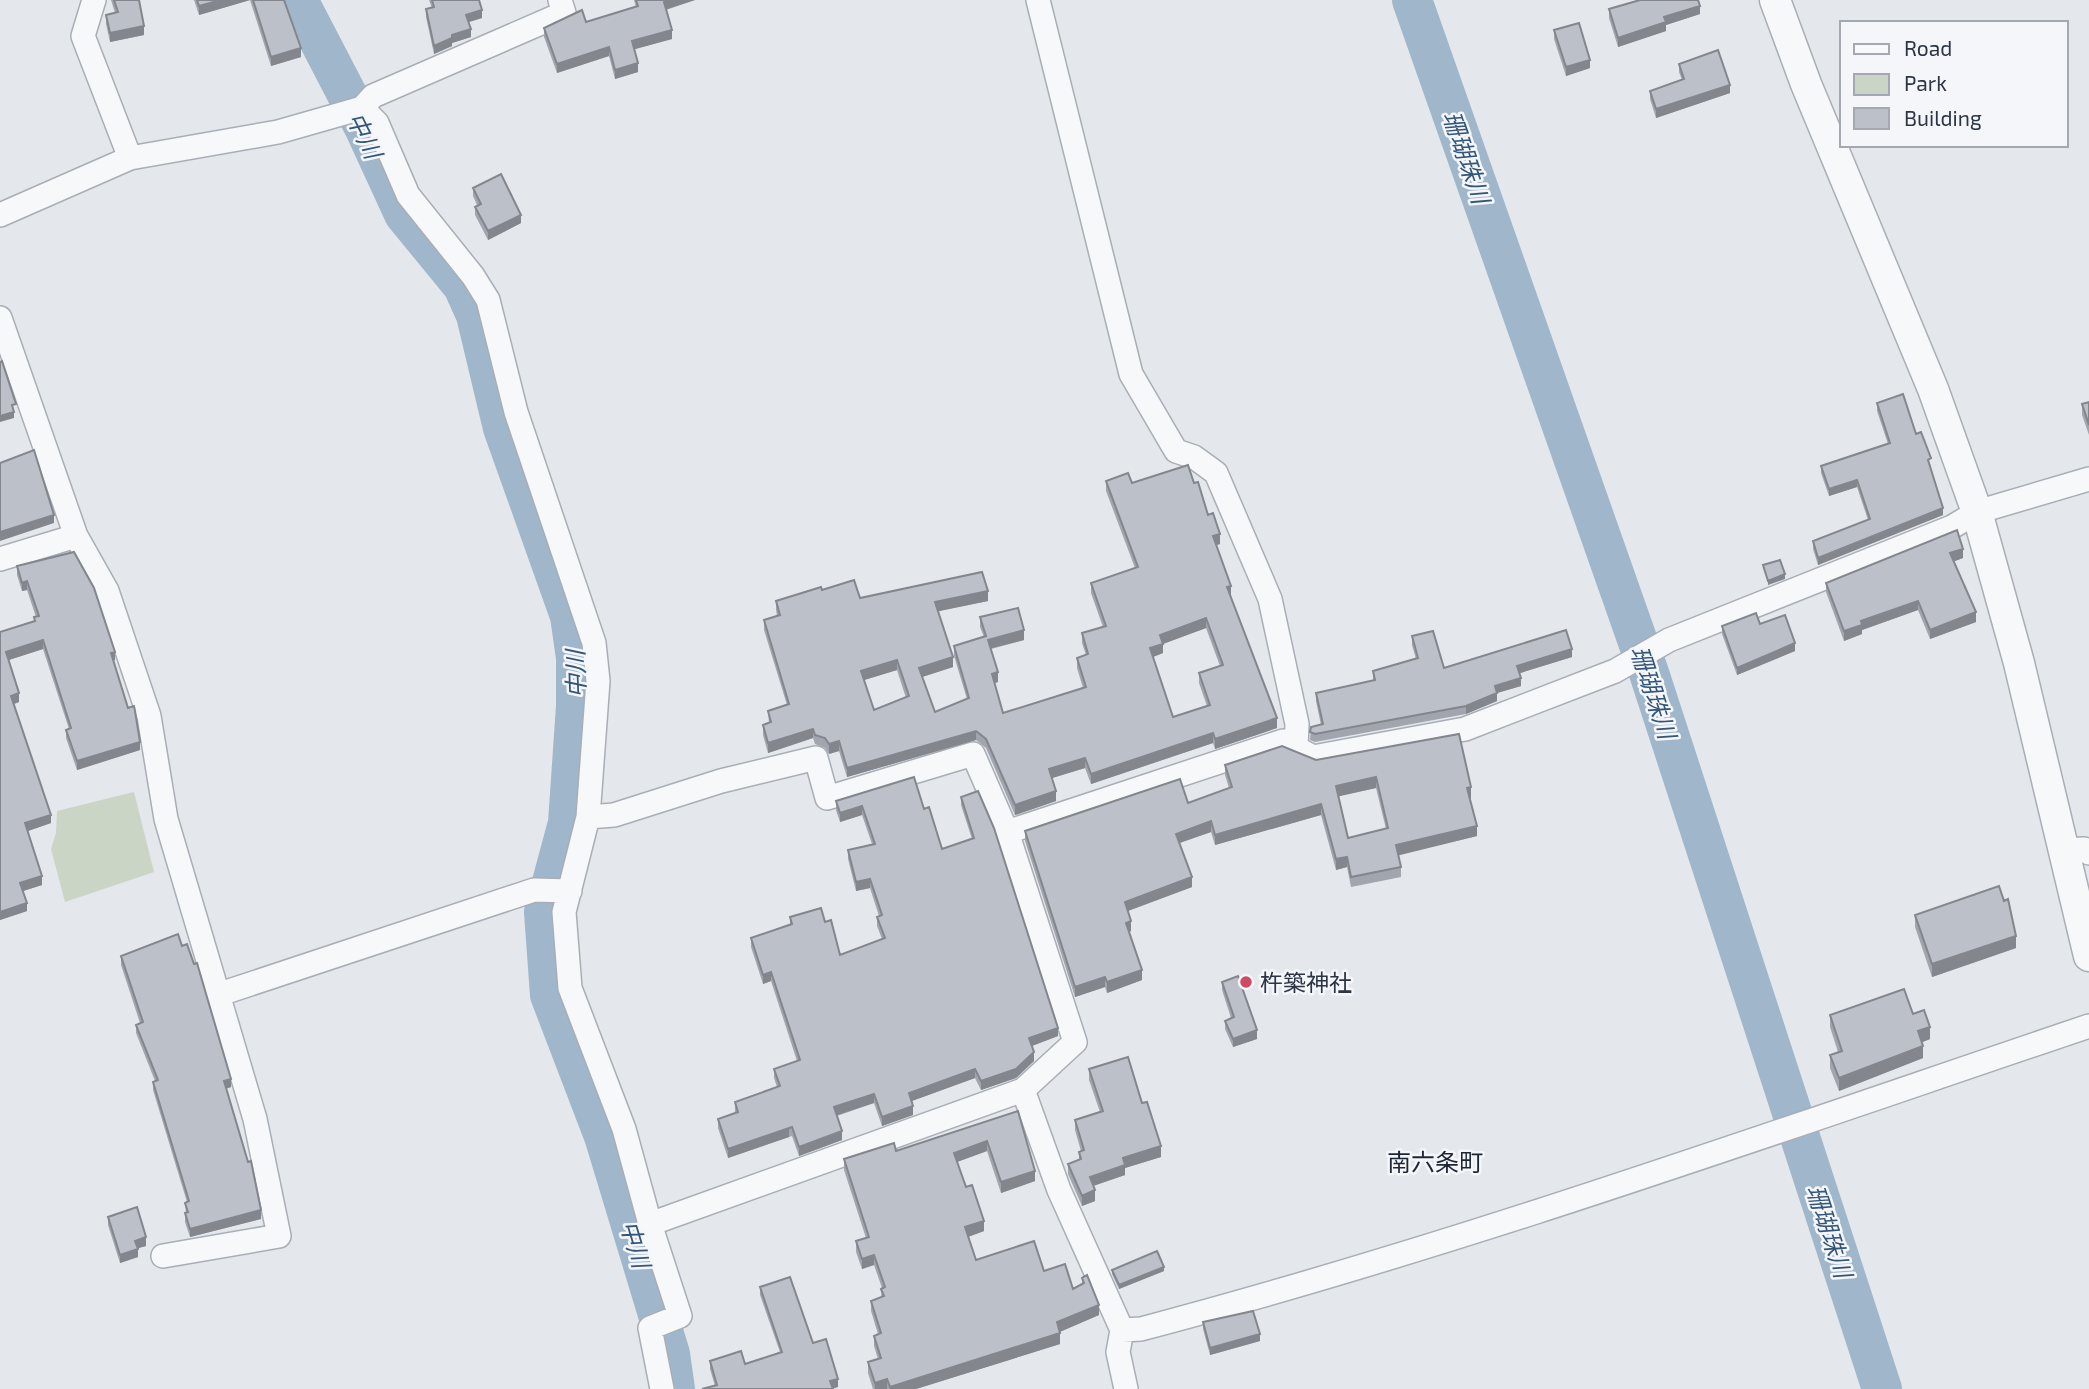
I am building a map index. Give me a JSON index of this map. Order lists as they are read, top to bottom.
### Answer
{
  "districts": ["南六条町"],
  "water": ["中川", "珊瑚珠川"],
  "places": ["杵築神社"],
  "legend": ["Road", "Park", "Building"]
}
